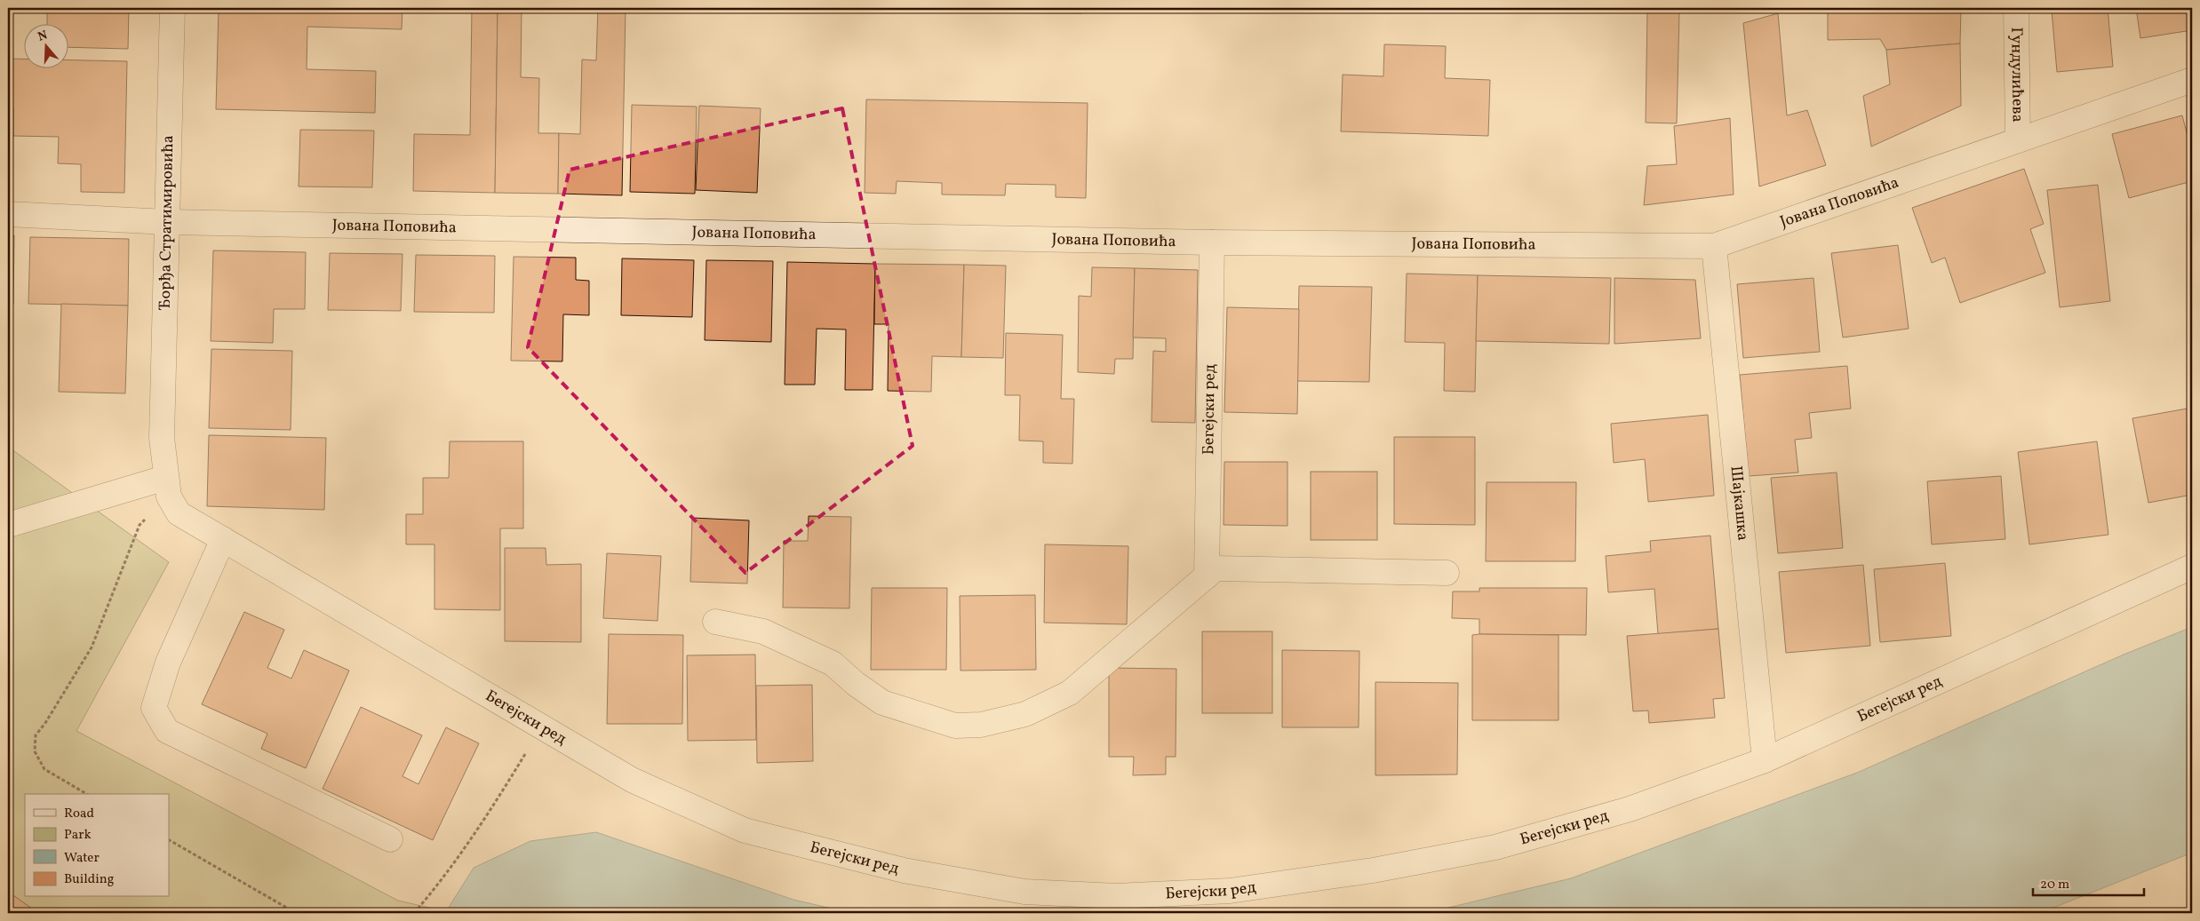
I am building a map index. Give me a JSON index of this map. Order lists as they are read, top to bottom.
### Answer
{
  "streets": {
    "street": [
      "Гундулићева",
      "Јована Поповића",
      "Ђорђа Стратимировића",
      "Бегејски ред",
      "Шајкашка"
    ]
  },
  "crossings": [
    ["Гундулићева", "Јована Поповића"],
    ["Јована Поповића", "Ђорђа Стратимировића"],
    ["Јована Поповића", "Бегејски ред"],
    ["Јована Поповића", "Шајкашка"],
    ["Ђорђа Стратимировића", "Бегејски ред"],
    ["Бегејски ред", "Шајкашка"]
  ],
  "legend": [
    "Road",
    "Park",
    "Water",
    "Building"
  ],
  "scale_bar": "20 m",
  "north": "top"
}
